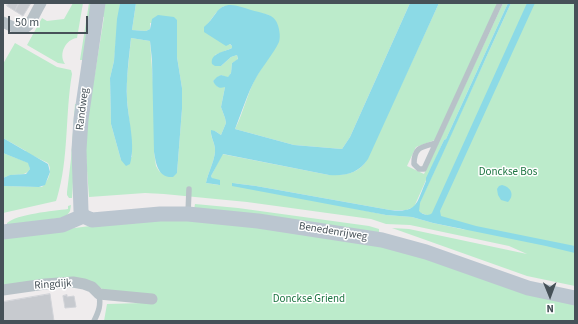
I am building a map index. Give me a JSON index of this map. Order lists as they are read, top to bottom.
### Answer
{
  "streets": {
    "street": ["Randweg", "Benedenrijweg", "Ringdijk"]
  },
  "crossings": [
    ["Randweg", "Benedenrijweg"]
  ],
  "parks": ["Donckse Bos", "Donckse Griend"],
  "scale_bar": "50 m",
  "north": "bottom"
}
